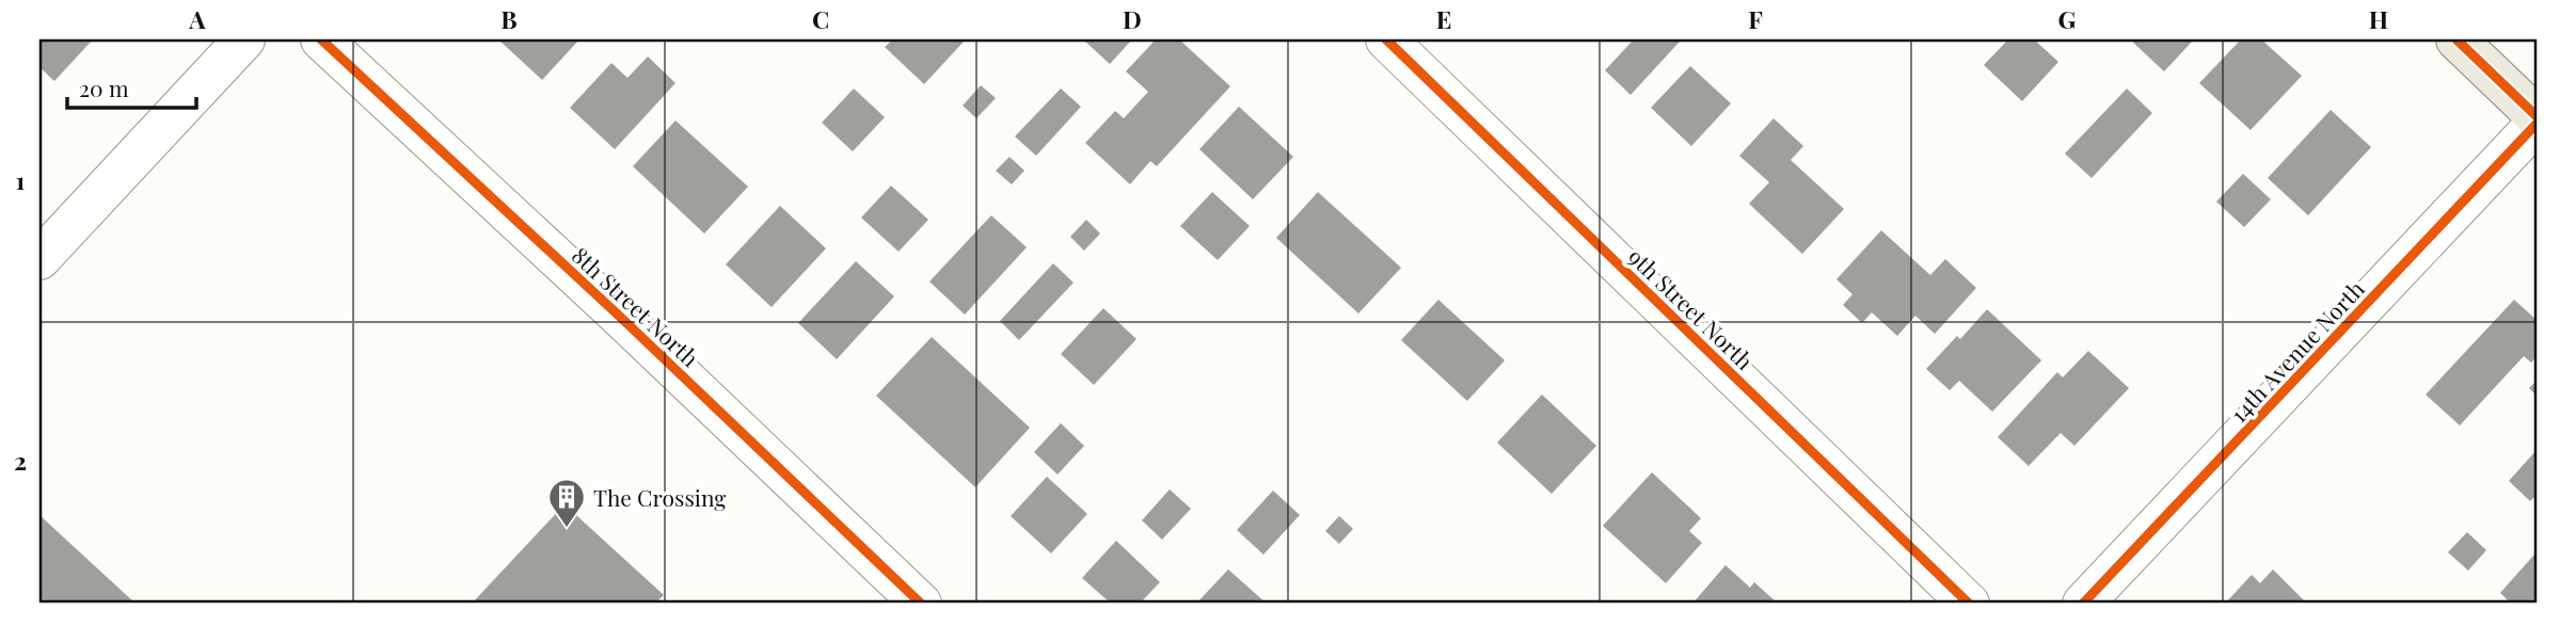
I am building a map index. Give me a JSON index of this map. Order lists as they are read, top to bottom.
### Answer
{
  "streets": {
    "street": ["8th Street North", "9th Street North", "14th Avenue North"]
  },
  "places": {
    "building": ["The Crossing"]
  },
  "scale_bar": "20 m",
  "grid": {
    "columns": [
      "A",
      "B",
      "C",
      "D",
      "E",
      "F",
      "G",
      "H"
    ],
    "rows": ["1", "2"]
  }
}
